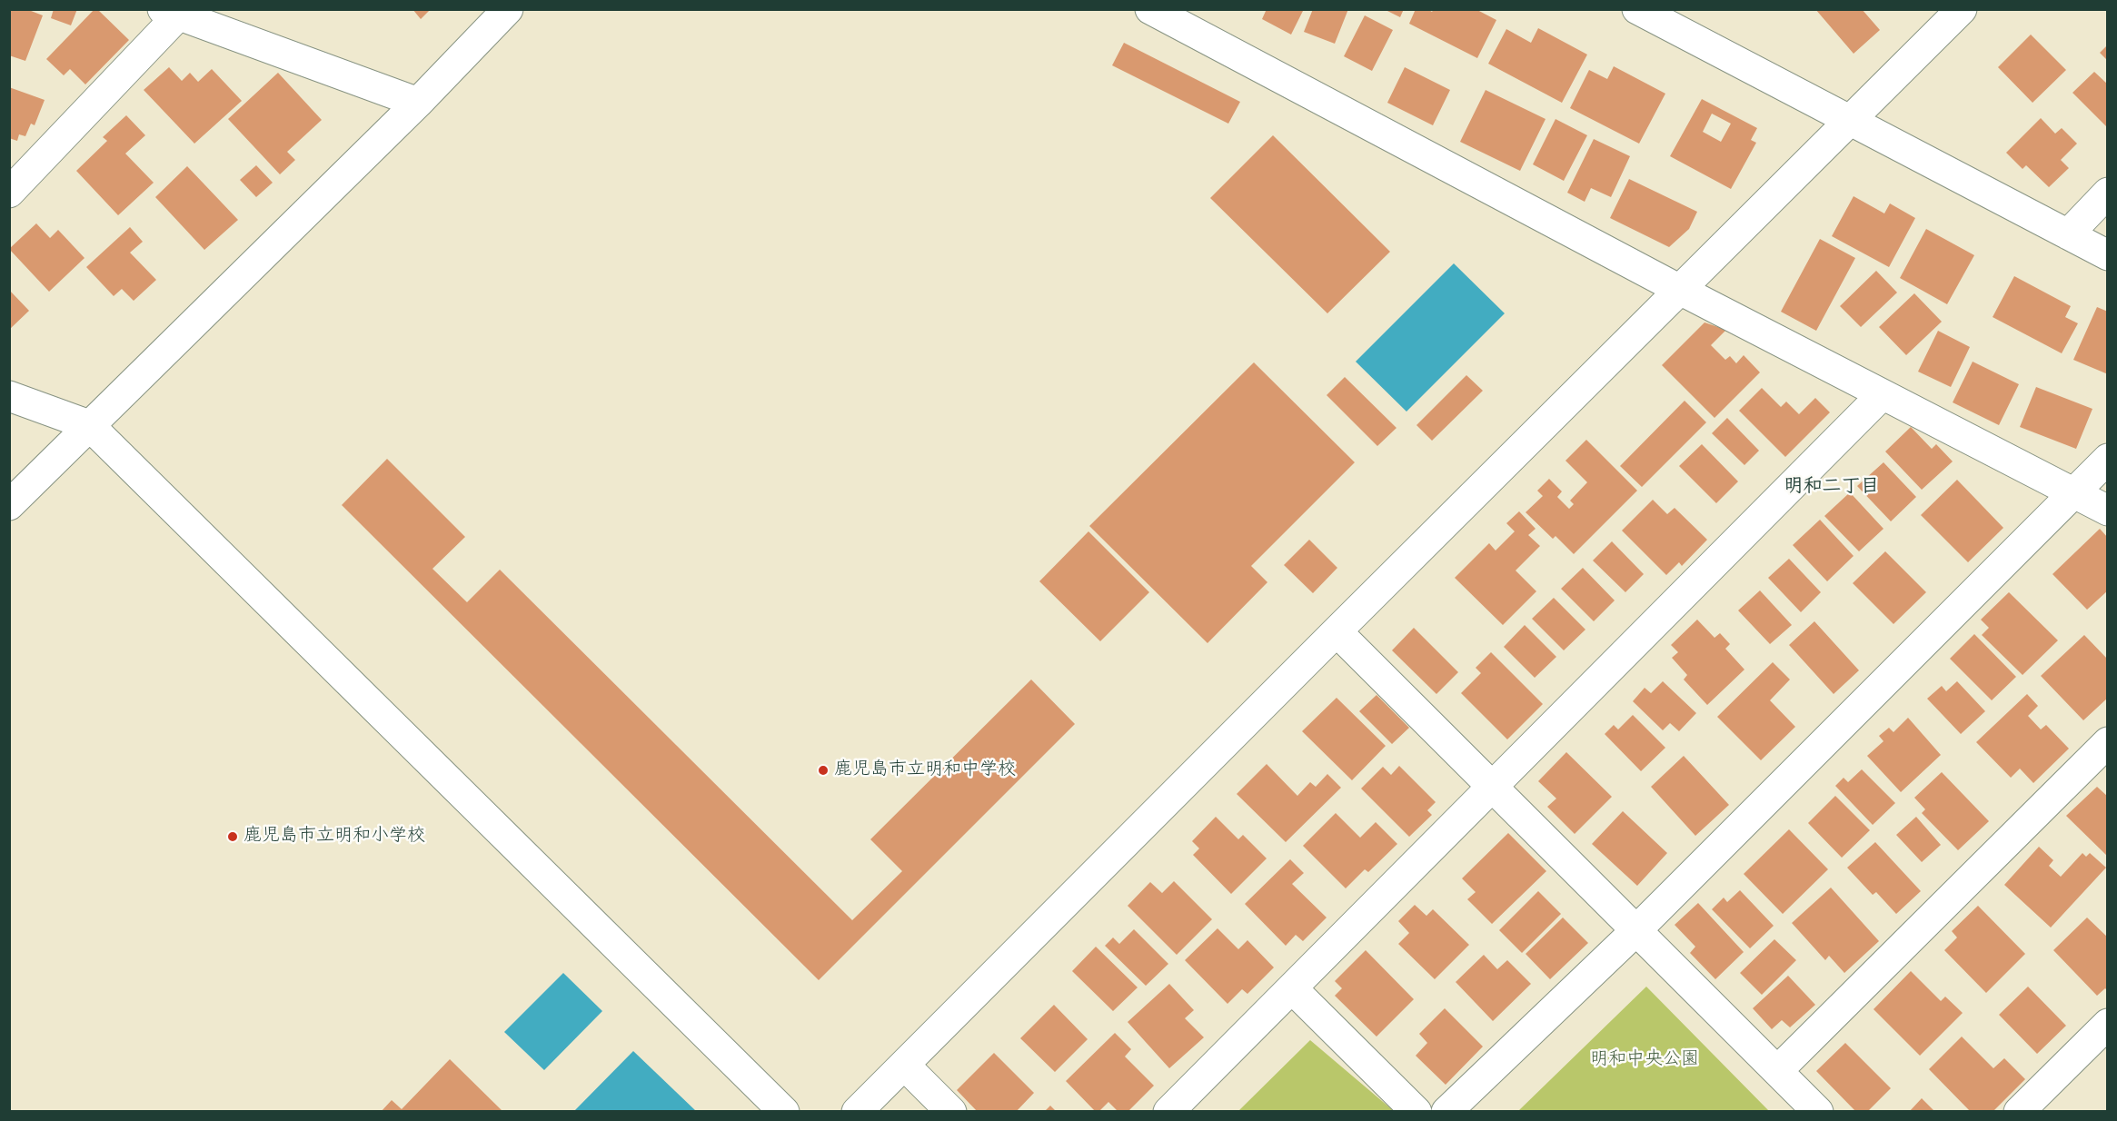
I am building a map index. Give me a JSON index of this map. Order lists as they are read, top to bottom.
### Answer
{
  "districts": ["明和二丁目"],
  "parks": ["明和中央公園"],
  "places": ["鹿児島市立明和中学校", "鹿児島市立明和小学校"]
}
